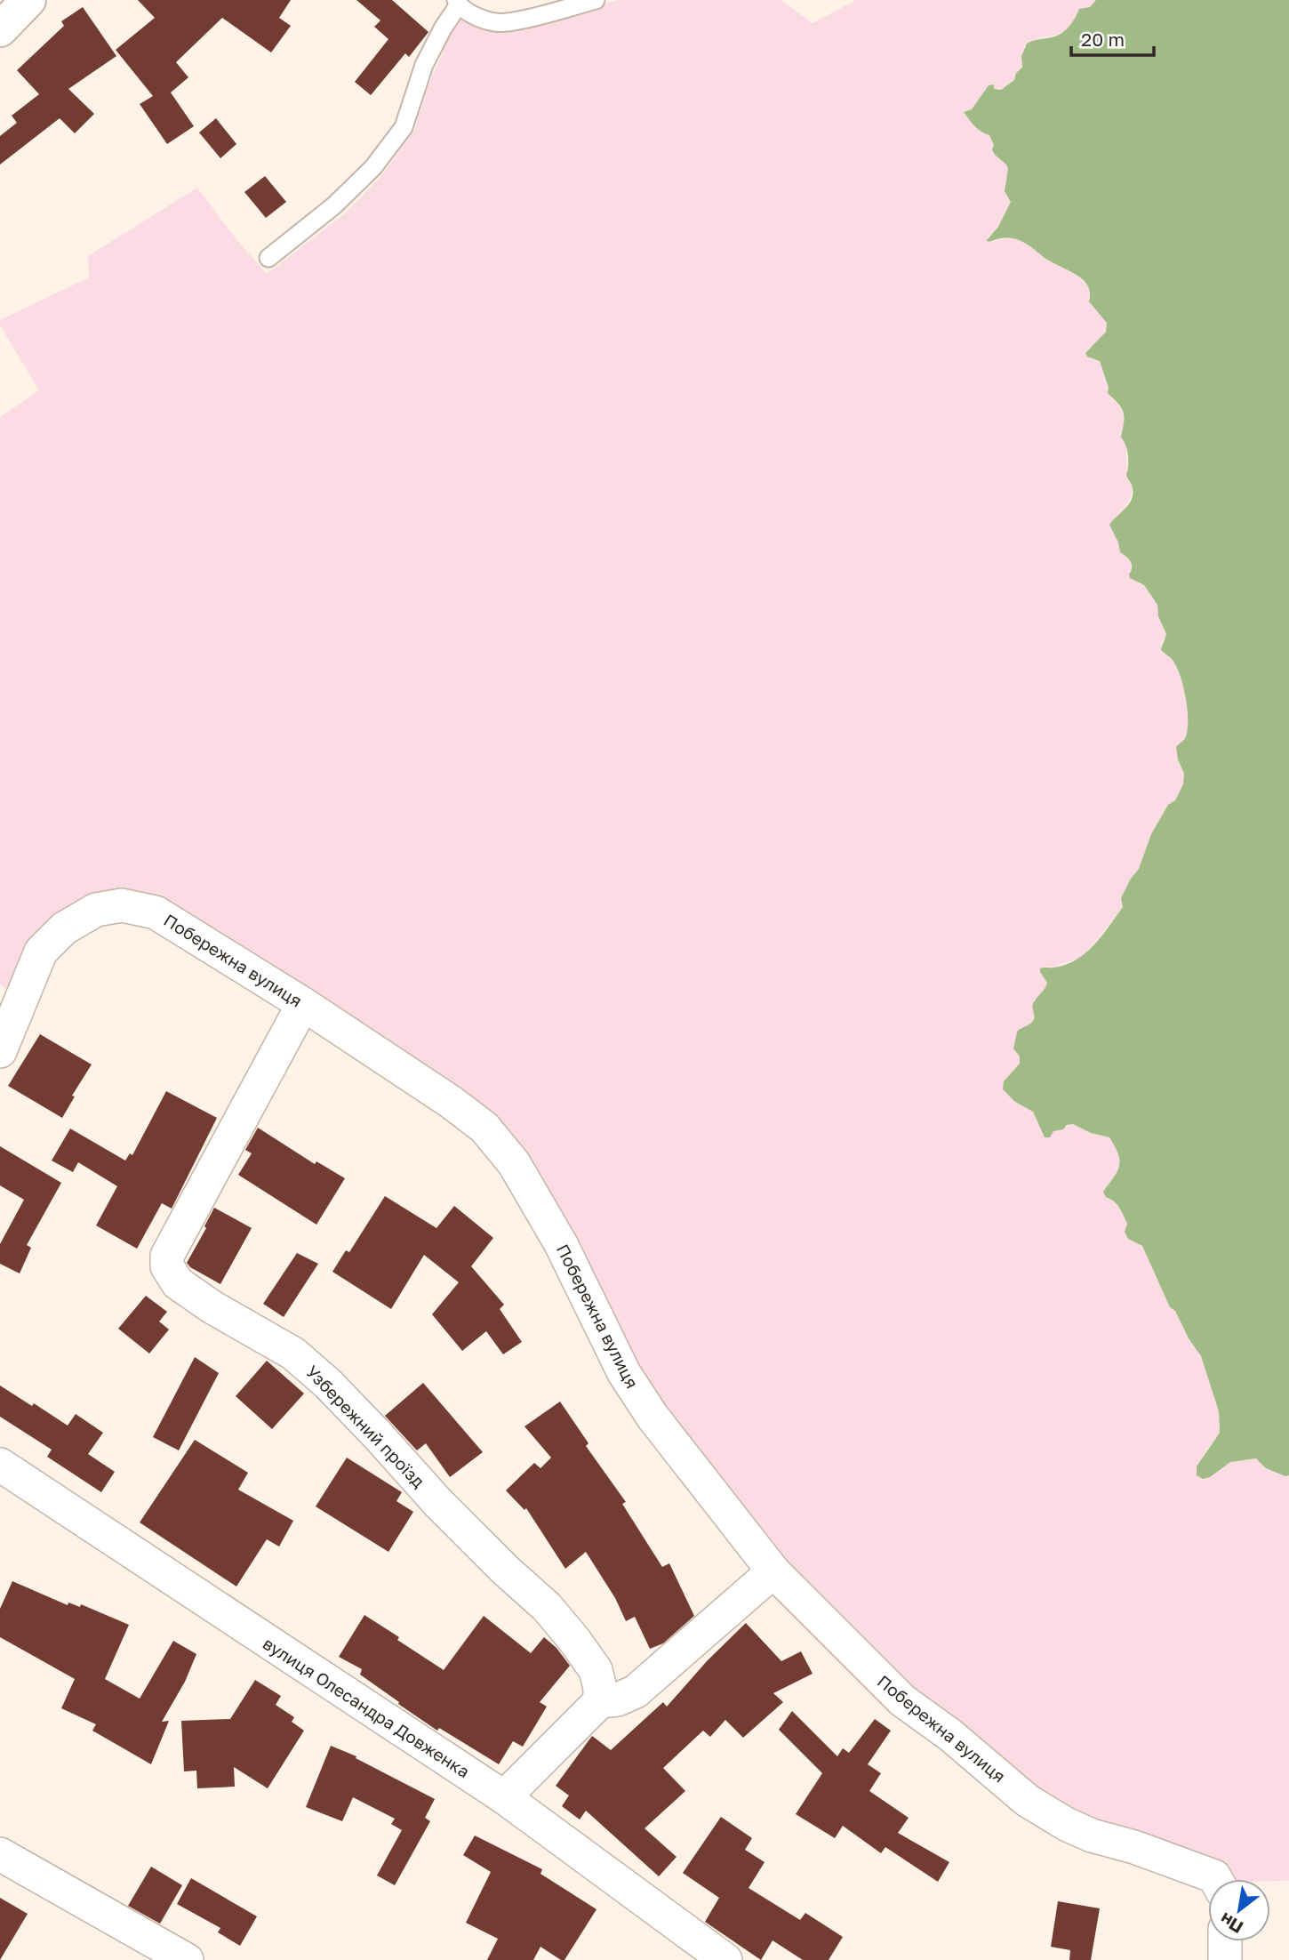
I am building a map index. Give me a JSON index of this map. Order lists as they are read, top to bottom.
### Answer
{
  "streets": {
    "street": ["Побережна вулиця", "Узбережний проїзд", "вулиця Олесандра Довженка"]
  },
  "crossings": [
    ["Побережна вулиця", "Узбережний проїзд"]
  ],
  "scale_bar": "20 m",
  "north": "bottom left"
}
